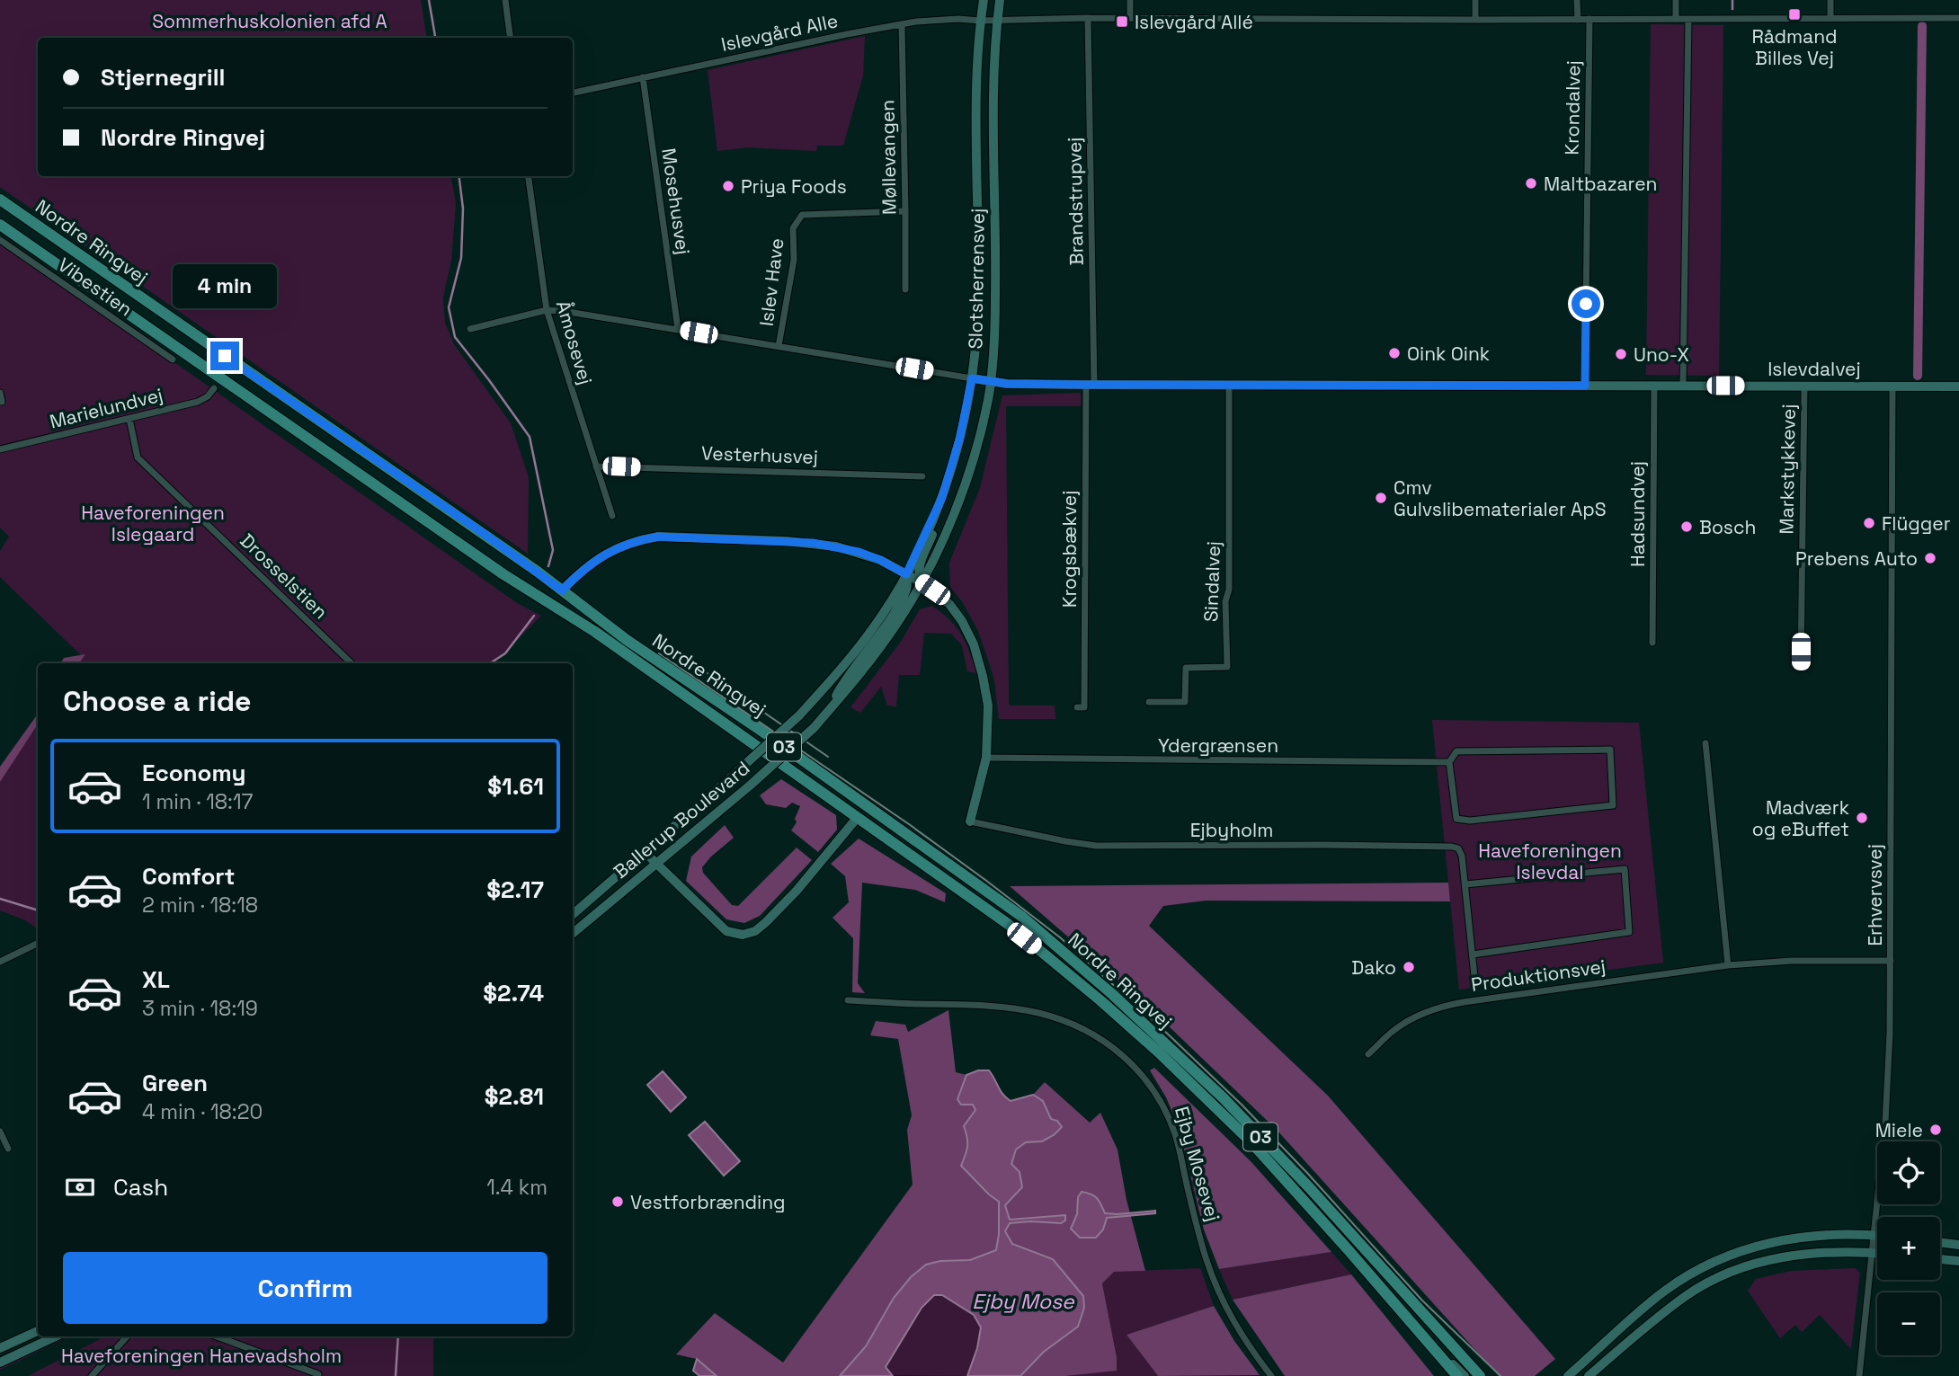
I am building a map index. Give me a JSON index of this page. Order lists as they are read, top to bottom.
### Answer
{
  "streets": {
    "main road": ["Nordre Ringvej", "O3"],
    "street": [
      "Islevgård Alle",
      "Krondalvej",
      "Møllevangen",
      "Mosehusvej",
      "Brandstrupvej",
      "Slotsherrensvej",
      "Islev Have",
      "Vibestien",
      "Åmosevej",
      "Islevdalvej",
      "Marielundvej",
      "Vesterhusvej",
      "Markstykkevej",
      "Hadsundvej",
      "Krogsbækvej",
      "Drosselstien",
      "Sindalvej",
      "Ydergrænsen",
      "Ballerup Boulevard",
      "Ejbyholm",
      "Erhvervsvej",
      "Produktionsvej",
      "Ejby Mosevej"
    ]
  },
  "crossings": [
    ["Islevgård Alle", "Krondalvej"],
    ["Islevgård Alle", "Møllevangen"],
    ["Islevgård Alle", "Mosehusvej"],
    ["Islevgård Alle", "Brandstrupvej"],
    ["Islevgård Alle", "Slotsherrensvej"],
    ["Krondalvej", "Islevdalvej"],
    ["Møllevangen", "Islev Have"],
    ["Brandstrupvej", "Islevdalvej"],
    ["Brandstrupvej", "Krogsbækvej"],
    ["Slotsherrensvej", "Islevdalvej"],
    ["Slotsherrensvej", "Ballerup Boulevard"],
    ["Åmosevej", "Vesterhusvej"],
    ["Islevdalvej", "Markstykkevej"],
    ["Islevdalvej", "Hadsundvej"],
    ["Islevdalvej", "Krogsbækvej"],
    ["Islevdalvej", "Sindalvej"],
    ["Islevdalvej", "Erhvervsvej"],
    ["Marielundvej", "Drosselstien"],
    ["Erhvervsvej", "Produktionsvej"]
  ],
  "water": ["Ejby Mose"],
  "parks": [
    "Sommerhuskolonien afd A",
    "Haveforeningen Islegaard",
    "Haveforeningen Islevdal",
    "Haveforeningen Hanevadsholm"
  ],
  "places": {
    "transit": ["Rådmand Billes Vej", "Islevgård Allé"],
    "other": [
      "Maltbazaren",
      "Priya Foods",
      "Oink Oink",
      "Uno-X",
      "Cmv Gulvslibematerialer ApS",
      "Flügger",
      "Bosch",
      "Prebens Auto",
      "Madværk og eBuffet",
      "Dako",
      "Miele",
      "Vestforbrænding"
    ]
  },
  "page": {
    "banner": ["Stjernegrill", "Nordre Ringvej"],
    "bubble": "4 min",
    "heading": "Choose a ride",
    "list": [
      {
        "name": "Economy",
        "note": "1 min · 18:17",
        "value": "$1.61"
      },
      {
        "name": "Comfort",
        "note": "2 min · 18:18",
        "value": "$2.17"
      },
      {
        "name": "XL",
        "note": "3 min · 18:19",
        "value": "$2.74"
      },
      {
        "name": "Green",
        "note": "4 min · 18:20",
        "value": "$2.81"
      }
    ],
    "map_buttons": ["+", "−"],
    "pay": ["Cash", "1.4 km"],
    "buttons": "Confirm"
  }
}
